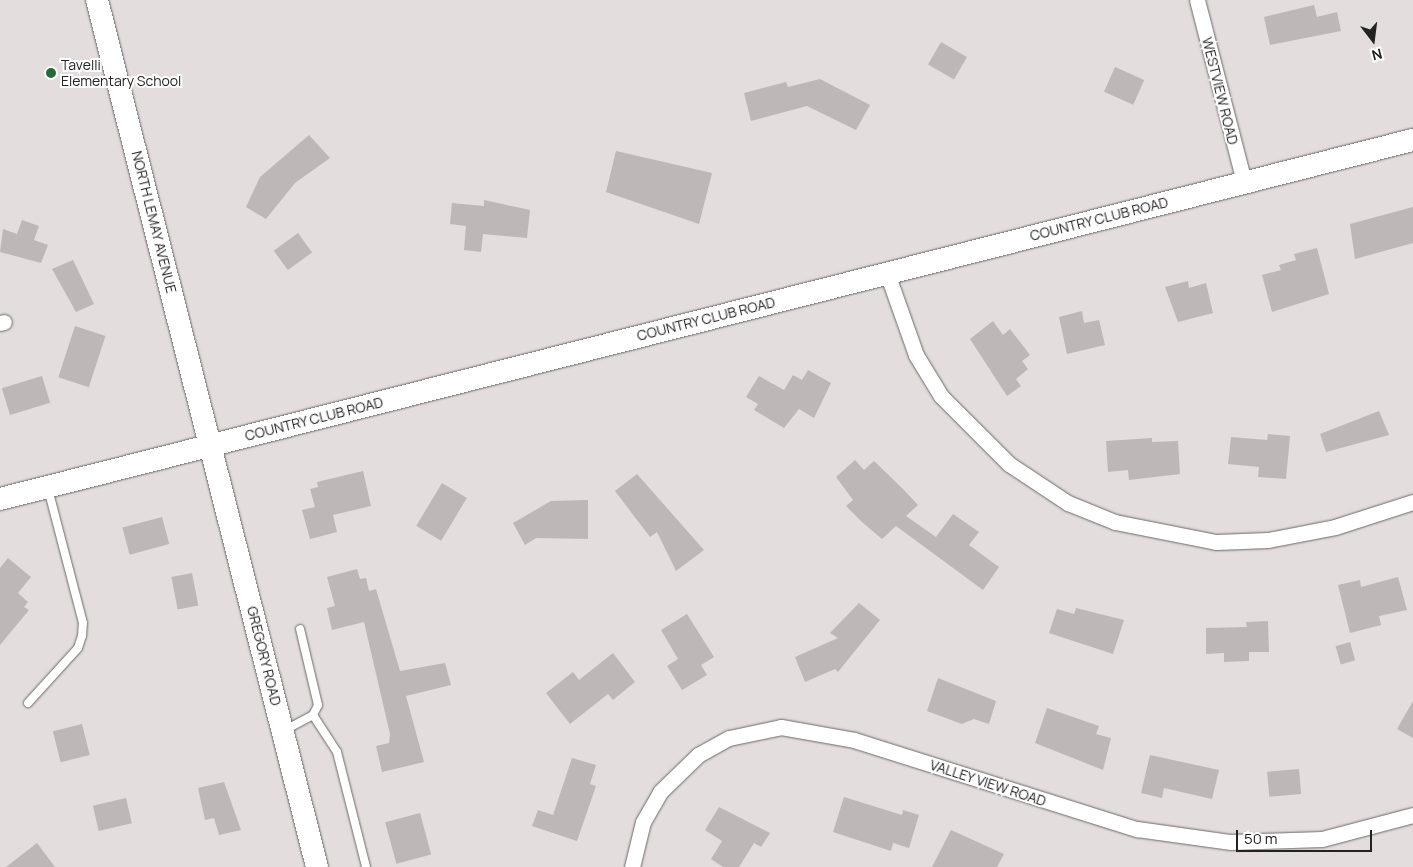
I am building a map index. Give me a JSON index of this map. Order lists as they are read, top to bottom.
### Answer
{
  "streets": {
    "street": [
      "WESTVIEW ROAD",
      "COUNTRY CLUB ROAD",
      "NORTH LEMAY AVENUE",
      "GREGORY ROAD",
      "VALLEY VIEW ROAD"
    ]
  },
  "crossings": [
    ["WESTVIEW ROAD", "COUNTRY CLUB ROAD"],
    ["COUNTRY CLUB ROAD", "NORTH LEMAY AVENUE"],
    ["COUNTRY CLUB ROAD", "GREGORY ROAD"],
    ["NORTH LEMAY AVENUE", "GREGORY ROAD"]
  ],
  "places": ["Tavelli Elementary School"],
  "scale_bar": "50 m",
  "north": "bottom"
}
